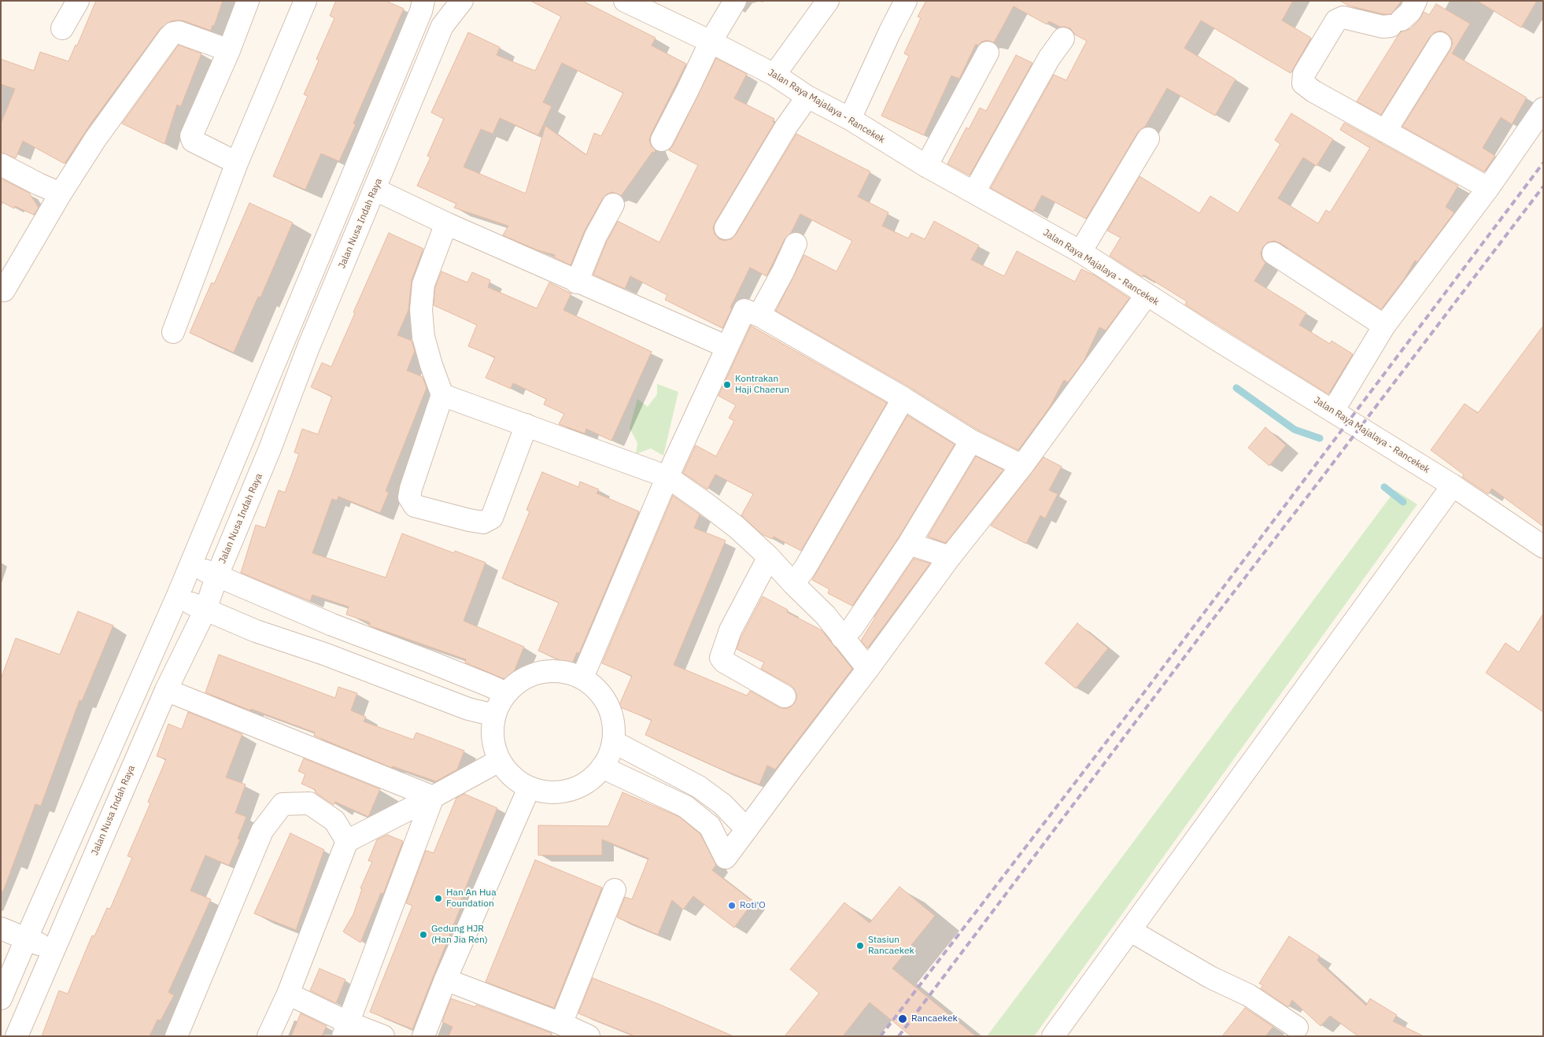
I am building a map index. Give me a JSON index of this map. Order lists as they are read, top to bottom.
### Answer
{
  "streets": {
    "street": ["Jalan Raya Majalaya - Rancekek", "Jalan Nusa Indah Raya"]
  },
  "places": [
    "Kontrakan Haji Chaerun",
    "Han An Hua Foundation",
    "Roti'O",
    "Gedung HJR (Han Jia Ren)",
    "Stasiun Rancaekek",
    "Rancaekek"
  ]
}
